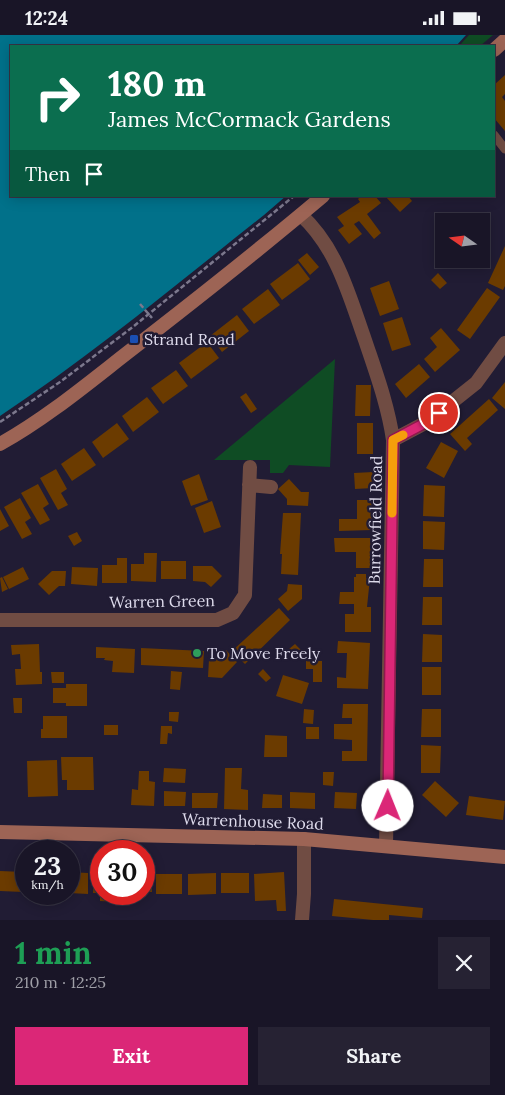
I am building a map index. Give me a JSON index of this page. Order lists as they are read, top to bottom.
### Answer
{
  "streets": {
    "main road": ["Warrenhouse Road"],
    "street": ["Burrowfield Road", "Warren Green"]
  },
  "crossings": [
    ["Burrowfield Road", "Warrenhouse Road"]
  ],
  "places": {
    "transit": ["Strand Road"],
    "other": ["To Move Freely"]
  },
  "north": "left",
  "page": {
    "status": "12:24",
    "turn": ["180 m", "James McCormack Gardens"],
    "then": "Then",
    "speed": "23 km/h",
    "limit": "30",
    "heading": ["1 min", "210 m · 12:25"],
    "buttons": ["Exit", "Share"]
  }
}
